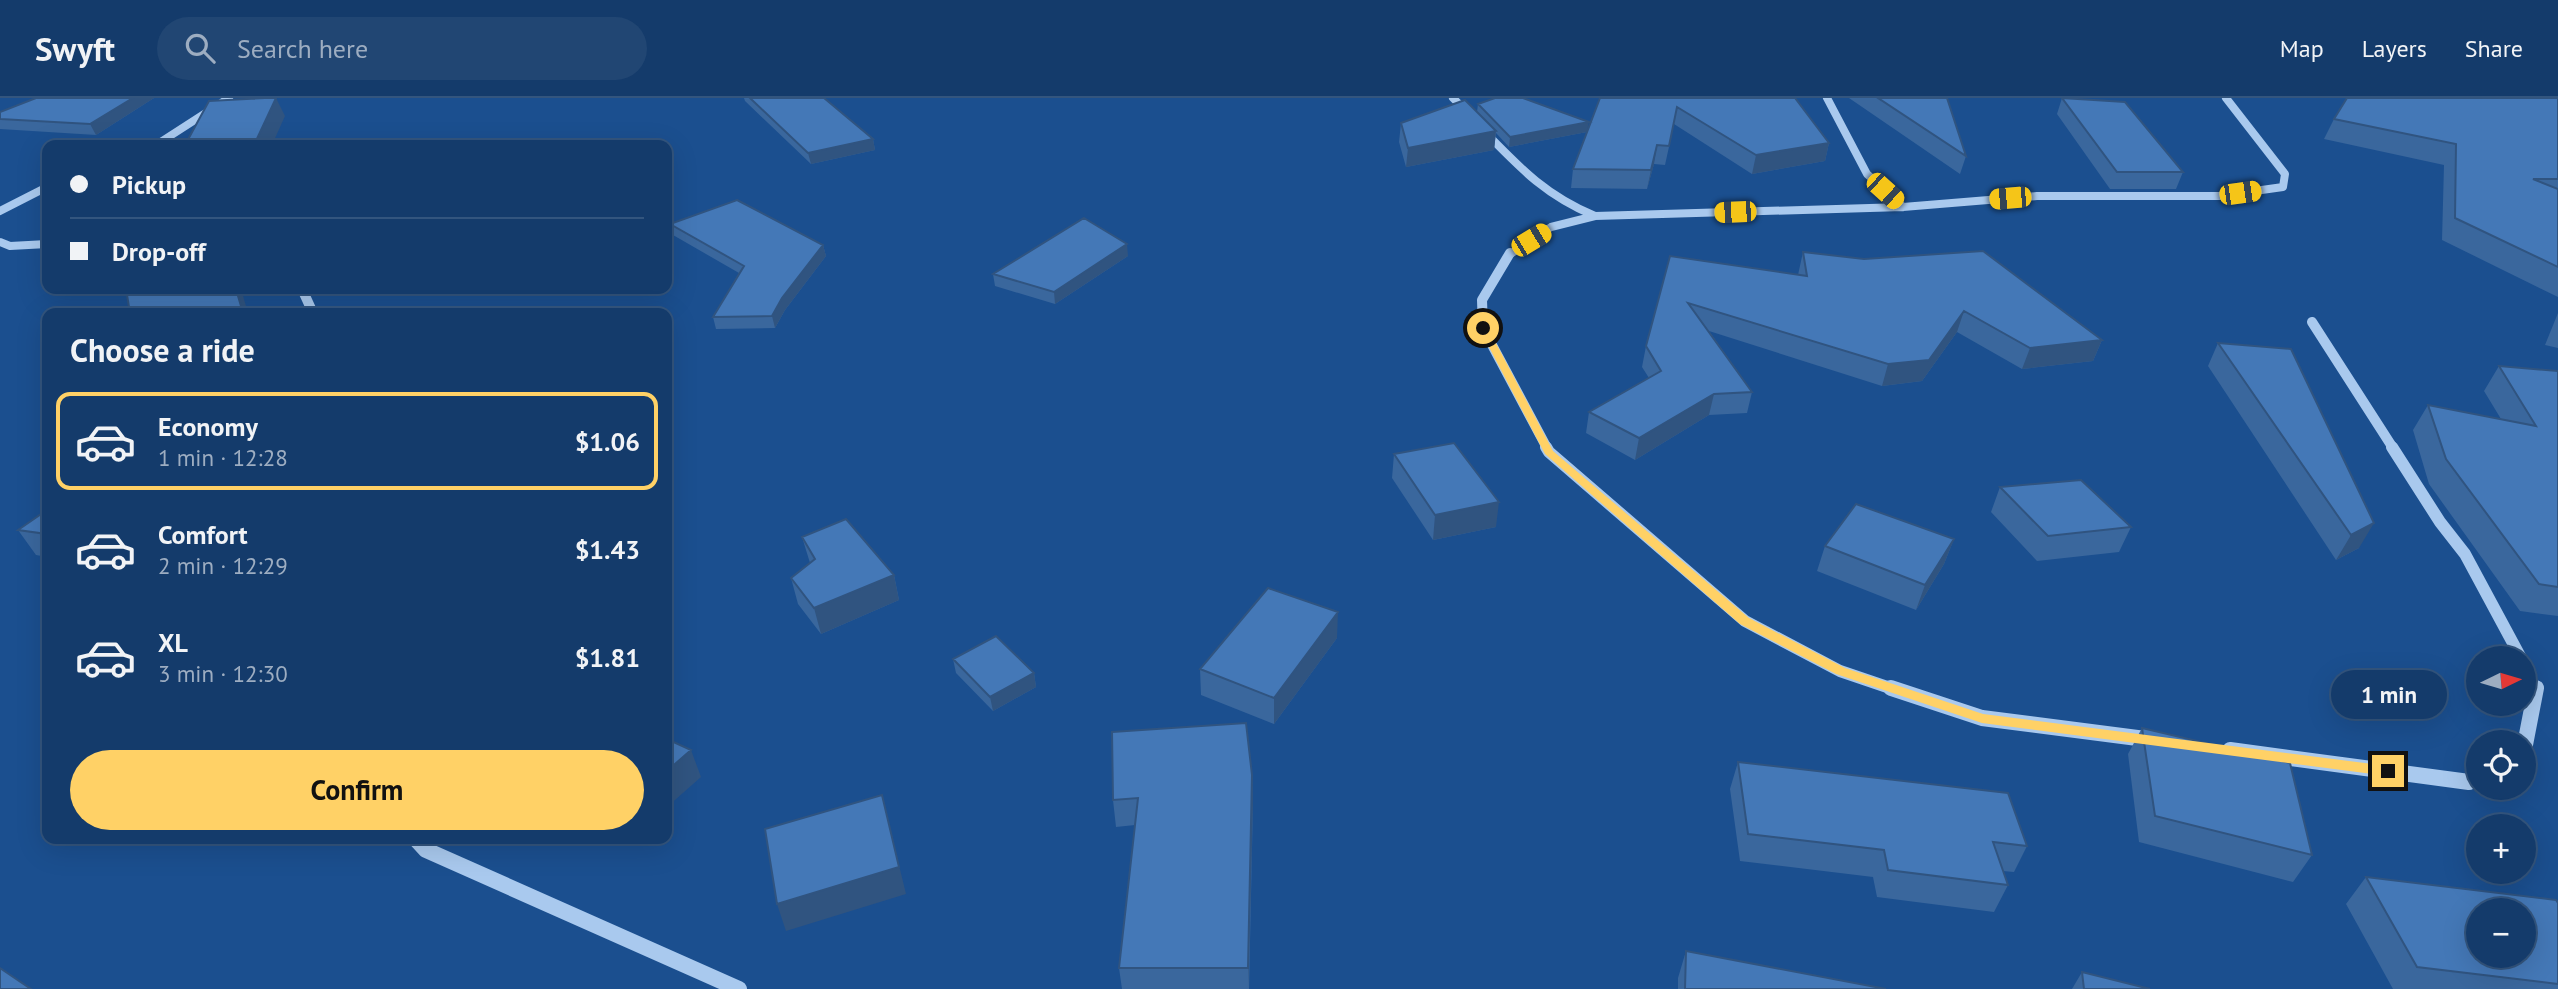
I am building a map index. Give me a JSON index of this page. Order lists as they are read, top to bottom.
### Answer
{
  "north": "right",
  "page": {
    "header": "Swyft",
    "search": "Search here",
    "nav": ["Map", "Layers", "Share"],
    "banner": ["Pickup", "Drop-off"],
    "heading": "Choose a ride",
    "list": [
      {
        "name": "Economy",
        "note": "1 min · 12:28",
        "value": "$1.06"
      },
      {
        "name": "Comfort",
        "note": "2 min · 12:29",
        "value": "$1.43"
      },
      {
        "name": "XL",
        "note": "3 min · 12:30",
        "value": "$1.81"
      }
    ],
    "map_buttons": ["+", "−"],
    "bubble": "1 min",
    "buttons": "Confirm"
  }
}
